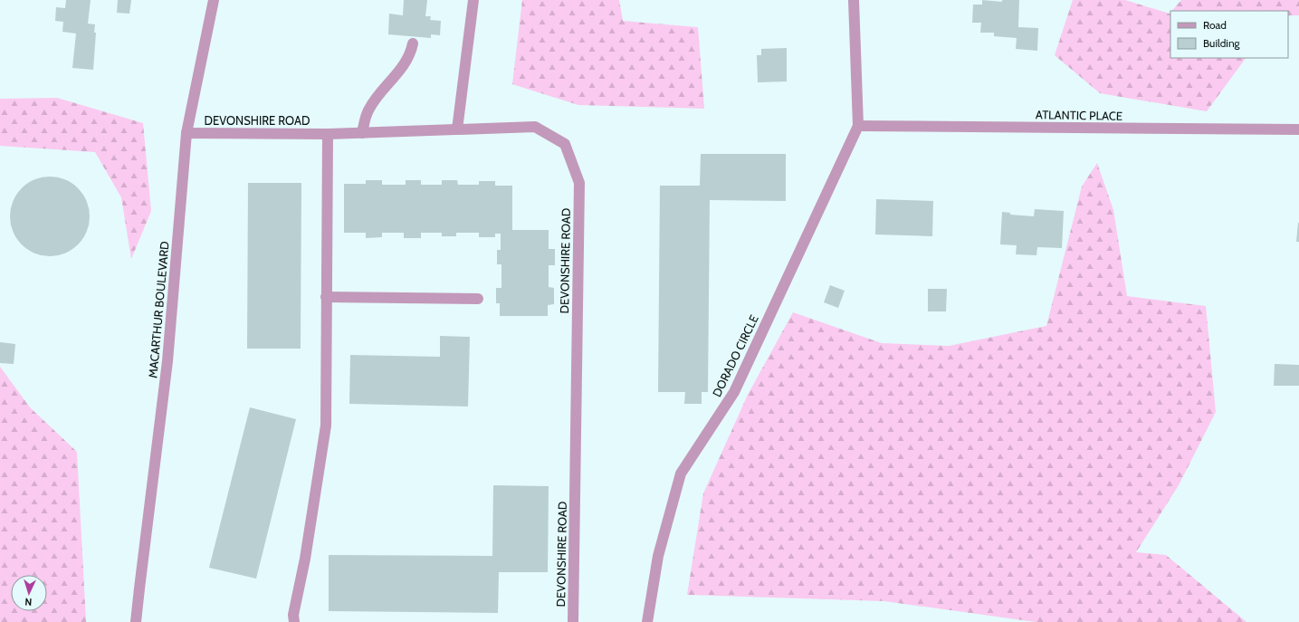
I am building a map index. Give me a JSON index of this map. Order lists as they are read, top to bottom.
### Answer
{
  "streets": {
    "street": [
      "ATLANTIC PLACE",
      "DEVONSHIRE ROAD",
      "MACARTHUR BOULEVARD",
      "DORADO CIRCLE"
    ]
  },
  "crossings": [
    ["ATLANTIC PLACE", "DORADO CIRCLE"],
    ["DEVONSHIRE ROAD", "MACARTHUR BOULEVARD"]
  ],
  "legend": ["Road", "Building"],
  "north": "bottom"
}
